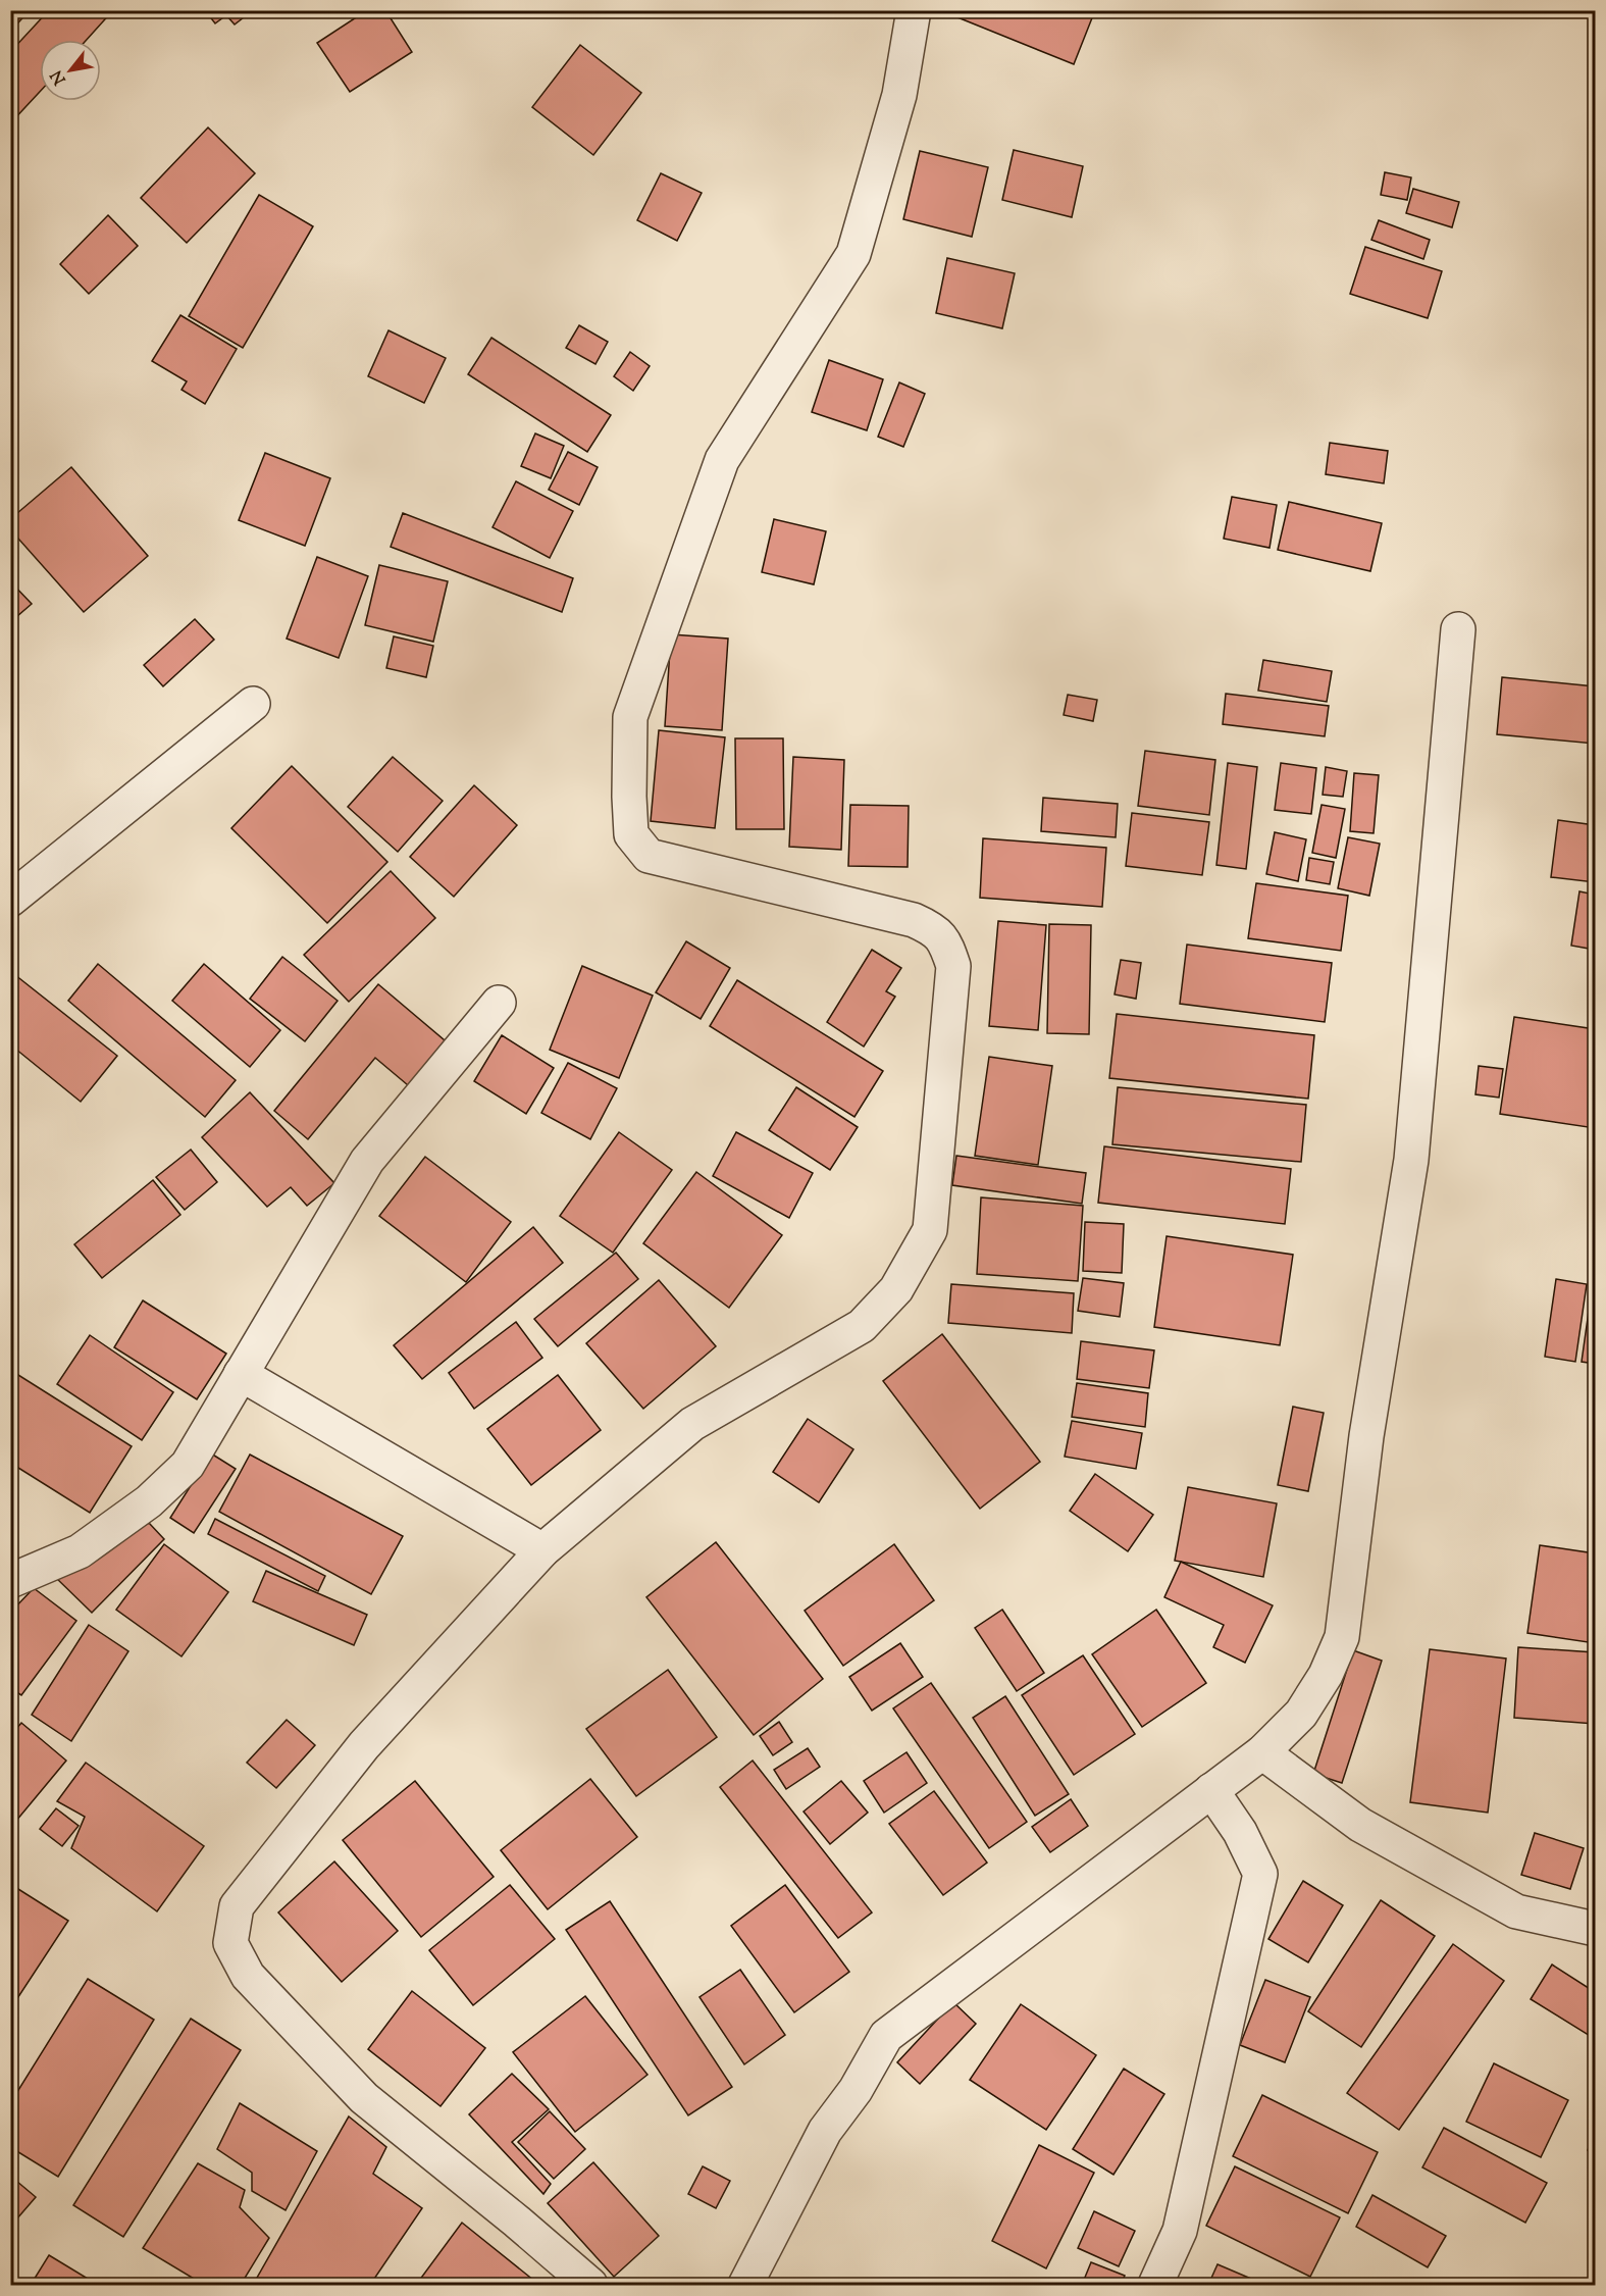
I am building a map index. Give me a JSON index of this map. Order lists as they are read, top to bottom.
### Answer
{
  "north": "bottom left"
}
